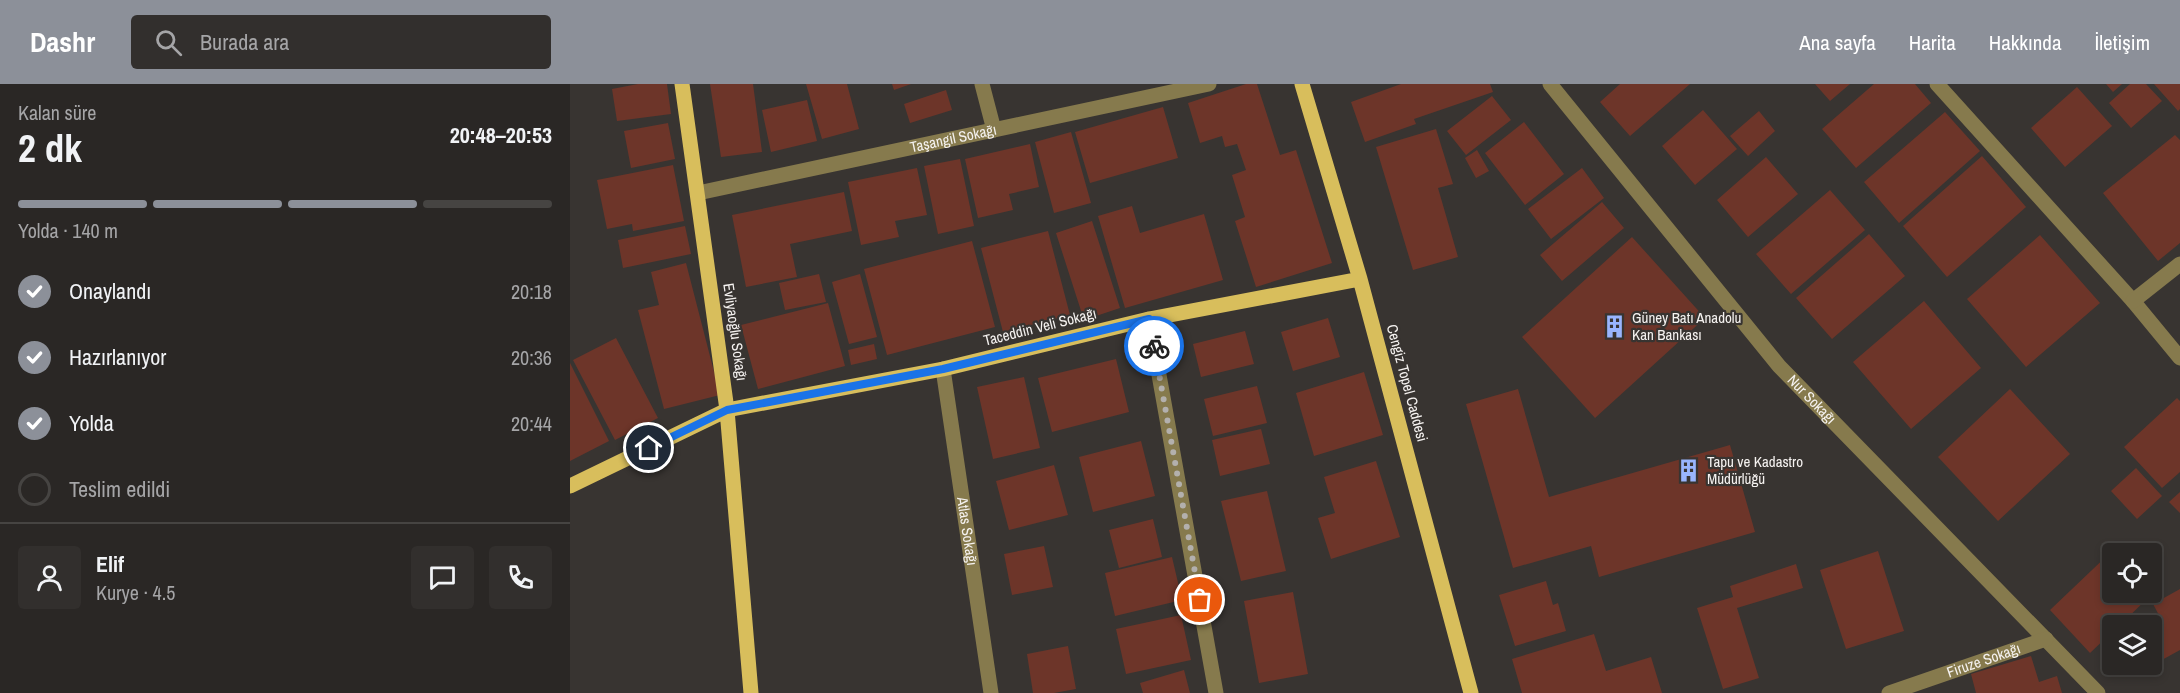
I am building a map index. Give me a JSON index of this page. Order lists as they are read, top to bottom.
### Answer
{
  "streets": {
    "main road": ["Taceddin Veli Sokağı", "Evliyaoğlu Sokağı", "Cengiz Topel Caddesi"],
    "street": [
      "Taşangil Sokağı",
      "Nur Sokağı",
      "Atlas Sokağı",
      "Firuze Sokağı"
    ]
  },
  "crossings": [
    ["Taşangil Sokağı", "Evliyaoğlu Sokağı"],
    ["Taceddin Veli Sokağı", "Evliyaoğlu Sokağı"],
    ["Taceddin Veli Sokağı", "Cengiz Topel Caddesi"],
    ["Taceddin Veli Sokağı", "Atlas Sokağı"],
    ["Nur Sokağı", "Firuze Sokağı"]
  ],
  "places": {
    "building": ["Güney Batı Anadolu Kan Bankası", "Tapu ve Kadastro Müdürlüğü"]
  },
  "page": {
    "header": "Dashr",
    "search": "Burada ara",
    "nav": [
      "Ana sayfa",
      "Harita",
      "Hakkında",
      "İletişim"
    ],
    "heading": ["2 dk", "Kalan süre", "20:48–20:53"],
    "panel": ["Elif", "Kurye · 4.5"],
    "bar": "Yolda · 140 m",
    "list": [
      ["Onaylandı", "20:18"],
      ["Hazırlanıyor", "20:36"],
      ["Yolda", "20:44"],
      "Teslim edildi"
    ]
  }
}
